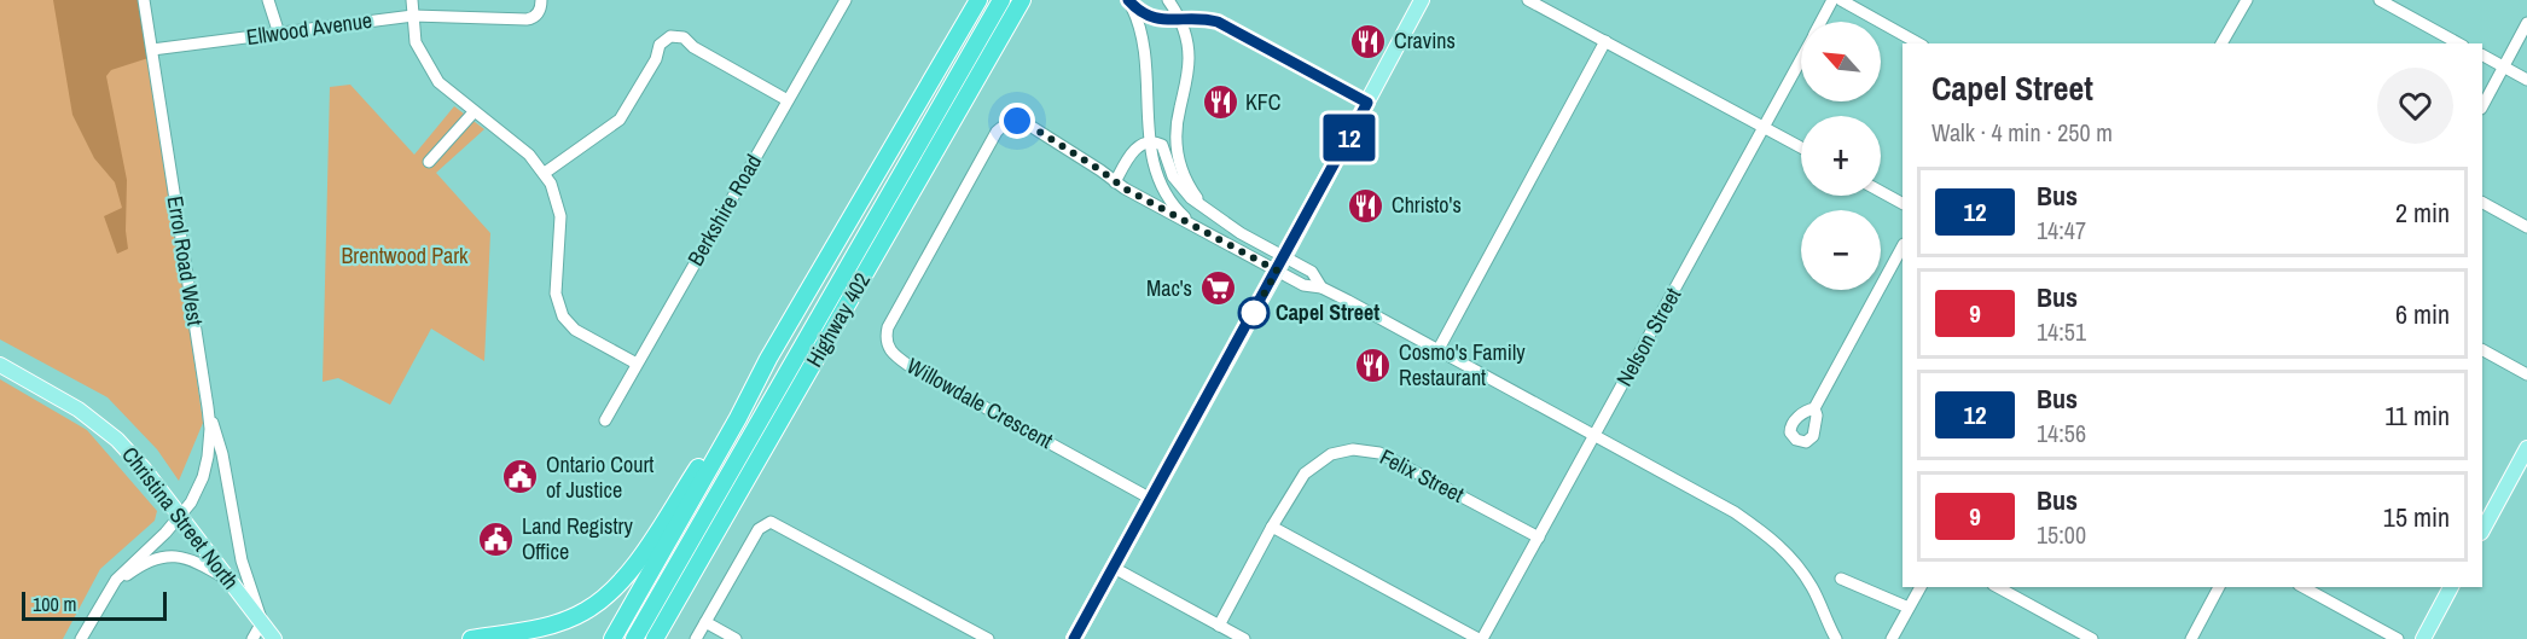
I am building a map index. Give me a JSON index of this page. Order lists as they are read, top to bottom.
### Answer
{
  "streets": {
    "highway": ["Highway 402"],
    "main road": ["Christina Street North"],
    "street": [
      "Ellwood Avenue",
      "Berkshire Road",
      "Errol Road West",
      "Nelson Street",
      "Willowdale Crescent",
      "Felix Street"
    ]
  },
  "crossings": [
    ["Ellwood Avenue", "Errol Road West"],
    ["Errol Road West", "Christina Street North"],
    ["Nelson Street", "Felix Street"]
  ],
  "parks": ["Brentwood Park"],
  "places": {
    "restaurant": [
      "Cravins",
      "KFC",
      "Christo's",
      "Cosmo's Family Restaurant"
    ],
    "supermarket": ["Mac's"],
    "other": ["Capel Street"],
    "public building": ["Ontario Court of Justice", "Land Registry Office"]
  },
  "lines": ["bus line 12"],
  "scale_bar": "100 m",
  "north": "top left",
  "page": {
    "on_map": "12",
    "map_buttons": ["+", "−"],
    "heading": ["Capel Street", "Walk · 4 min · 250 m"],
    "list": [
      {
        "mark": "12",
        "name": "Bus",
        "note": "14:47",
        "value": "2 min"
      },
      {
        "mark": "9",
        "name": "Bus",
        "note": "14:51",
        "value": "6 min"
      },
      {
        "mark": "12",
        "name": "Bus",
        "note": "14:56",
        "value": "11 min"
      },
      {
        "mark": "9",
        "name": "Bus",
        "note": "15:00",
        "value": "15 min"
      }
    ],
    "scale": "100 m"
  }
}
